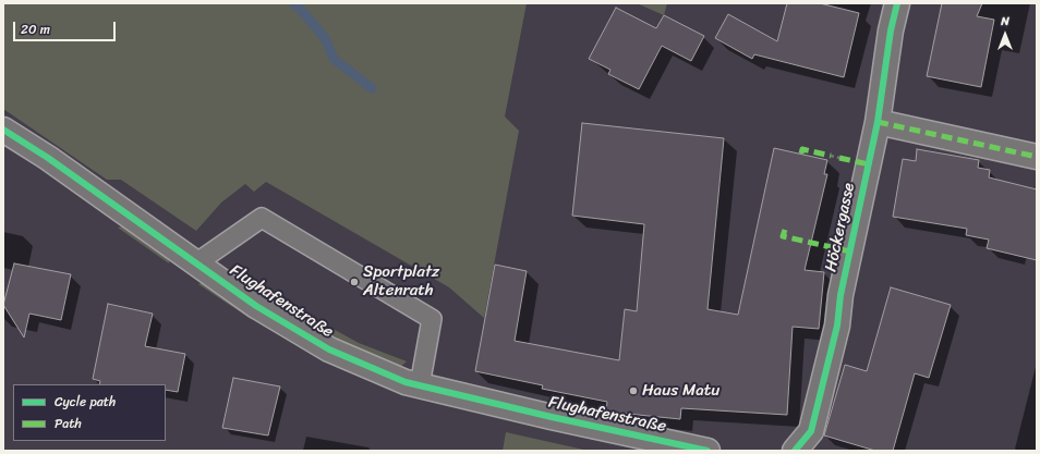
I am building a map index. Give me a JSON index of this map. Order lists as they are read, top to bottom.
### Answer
{
  "streets": {
    "street": ["Höckergasse", "Flughafenstraße"]
  },
  "places": ["Sportplatz Altenrath", "Haus Matu"],
  "legend": ["Cycle path", "Path"],
  "scale_bar": "20 m",
  "north": "top"
}
